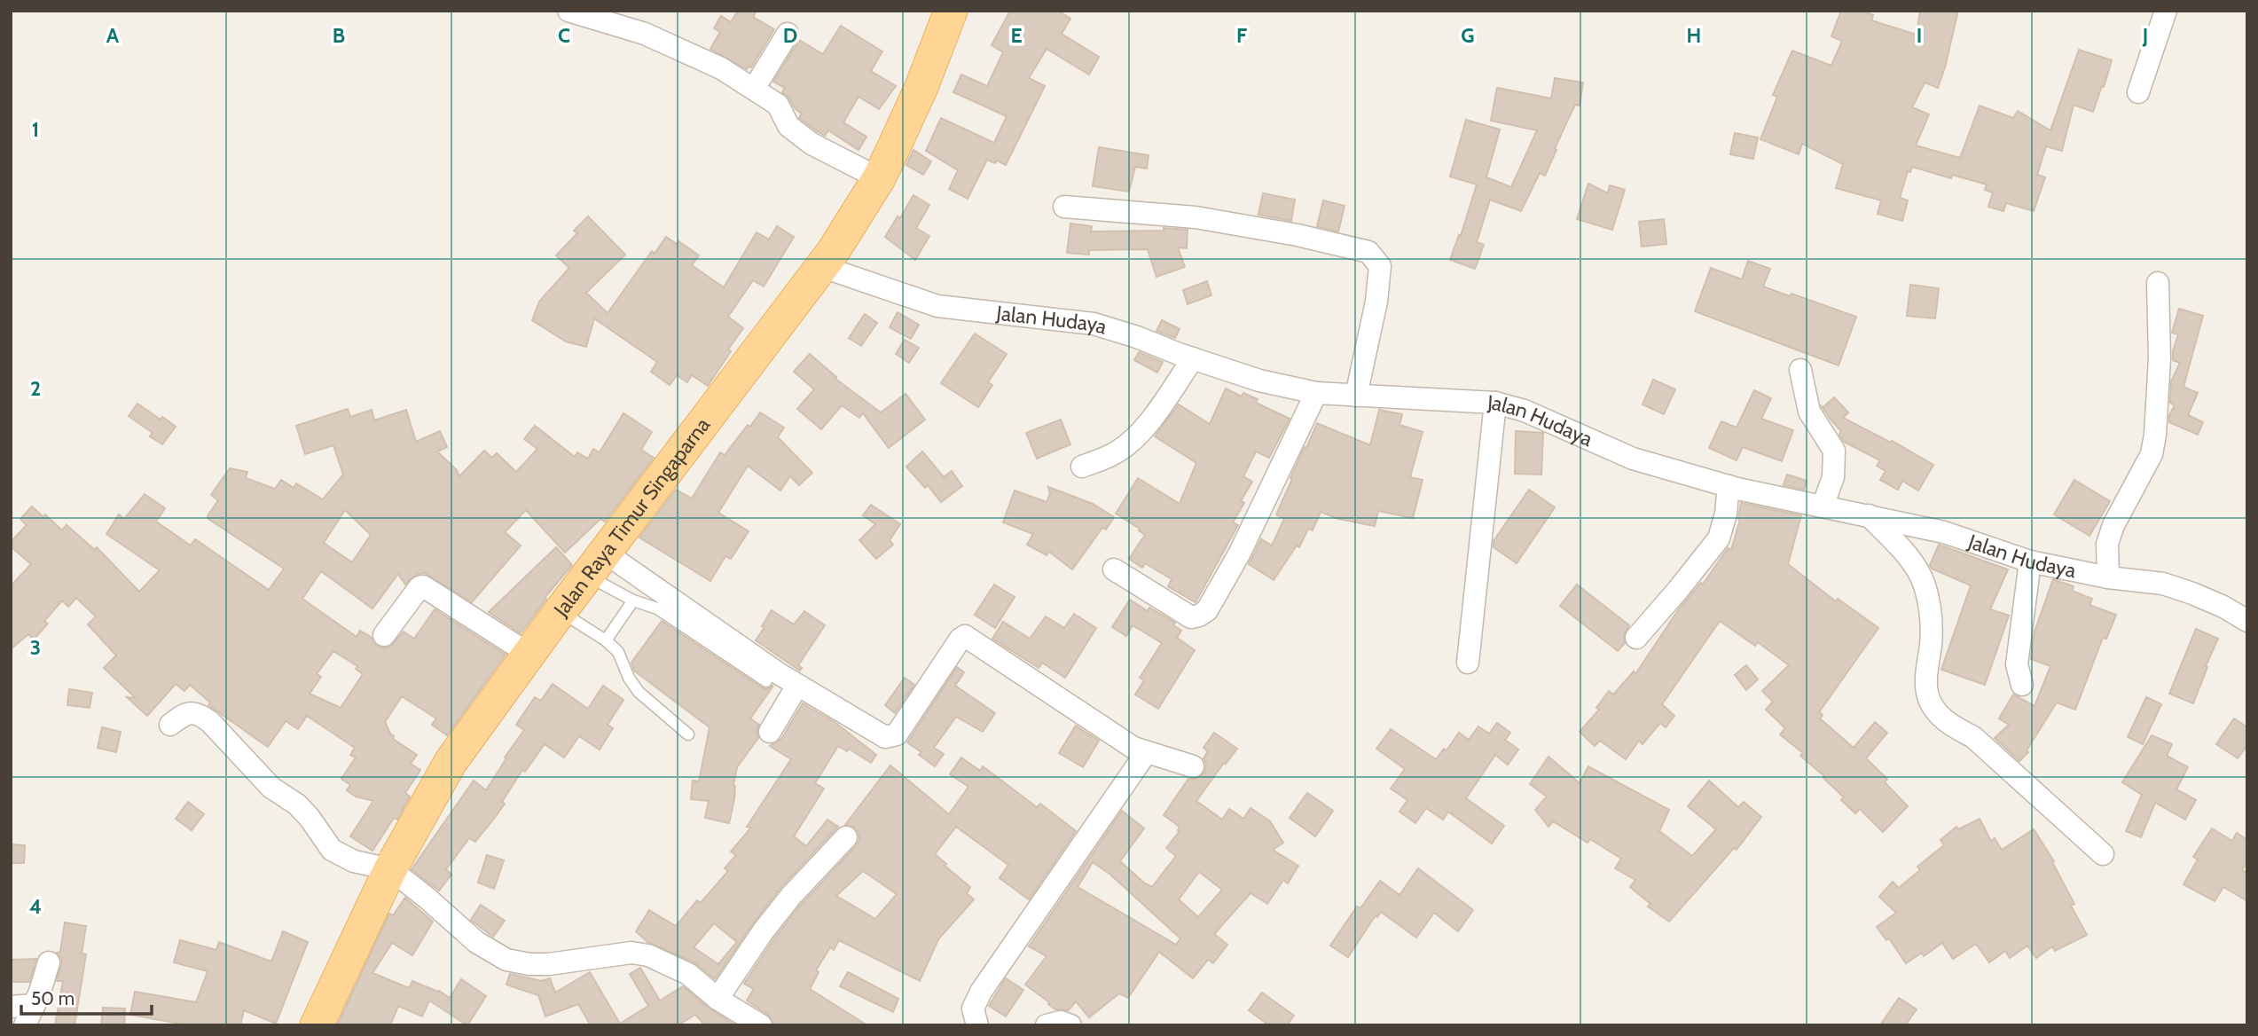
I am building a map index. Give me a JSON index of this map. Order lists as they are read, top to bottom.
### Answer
{
  "streets": {
    "main road": ["Jalan Raya Timur Singaparna"],
    "street": ["Jalan Hudaya"]
  },
  "crossings": [
    ["Jalan Hudaya", "Jalan Raya Timur Singaparna"]
  ],
  "scale_bar": "50 m",
  "grid": {
    "columns": [
      "A",
      "B",
      "C",
      "D",
      "E",
      "F",
      "G",
      "H",
      "I",
      "J"
    ],
    "rows": [
      "1",
      "2",
      "3",
      "4"
    ]
  }
}
